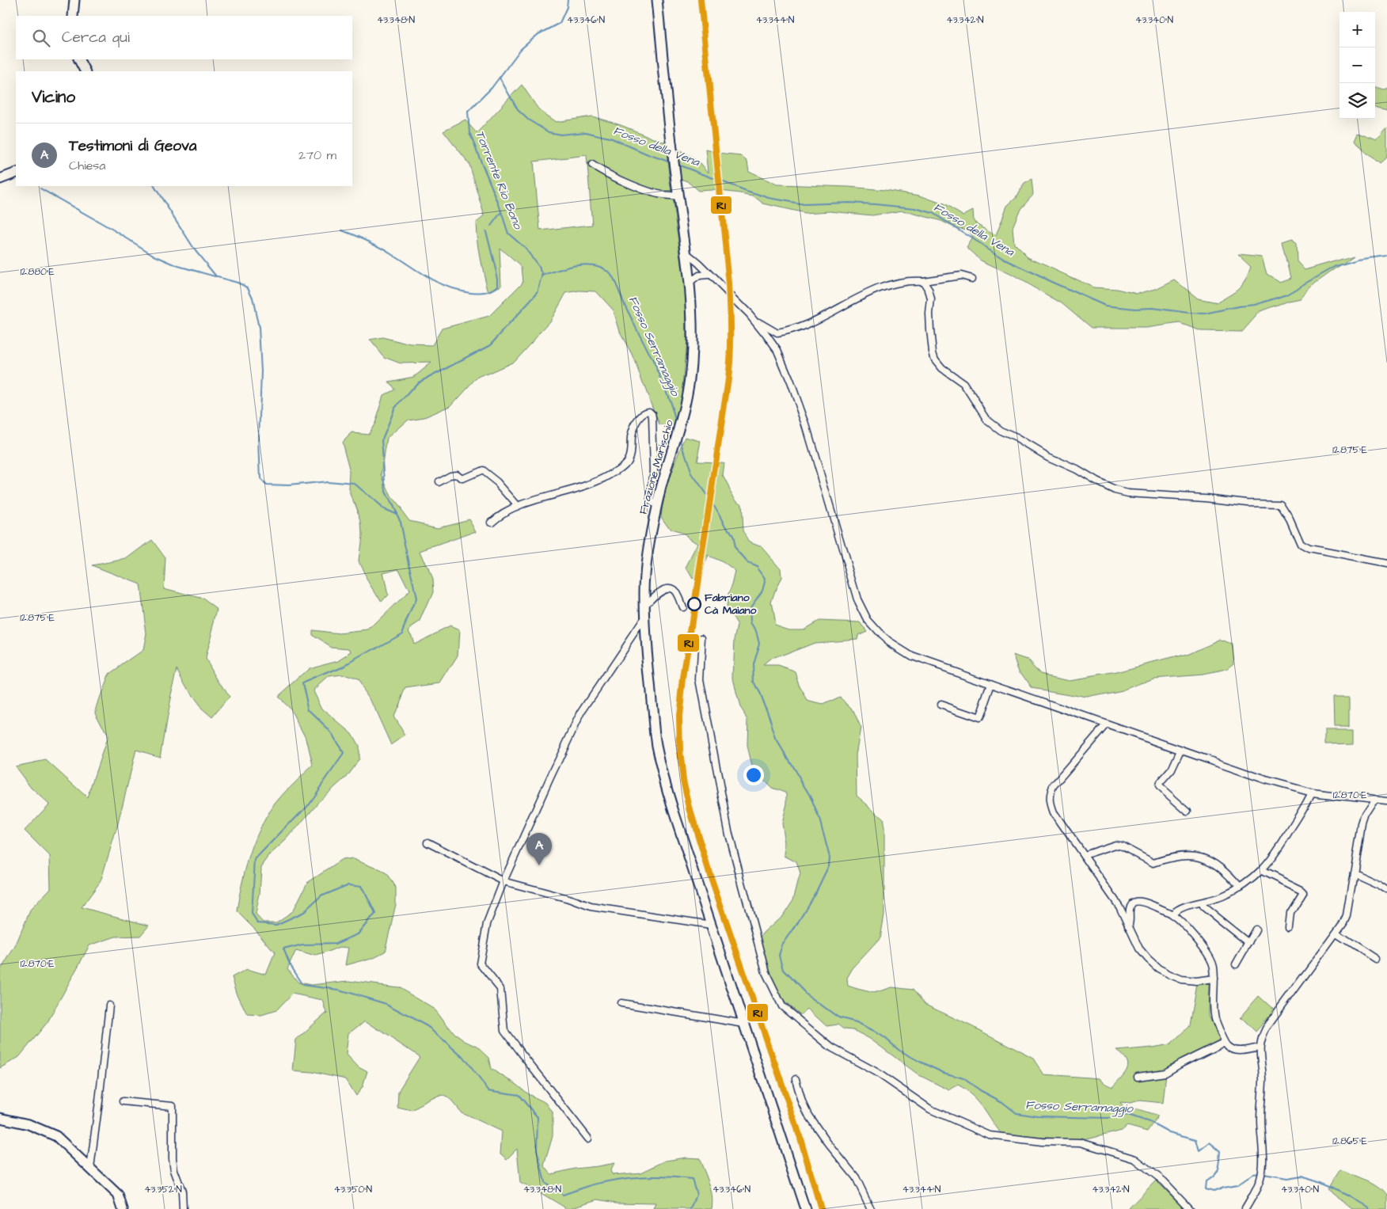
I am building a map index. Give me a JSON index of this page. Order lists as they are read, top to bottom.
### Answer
{
  "streets": {
    "main road": ["Frazione Marischio"]
  },
  "water": ["Fosso della Vena", "Torrente Rio Bono", "Fosso Serramaggio"],
  "places": ["Fabriano Cà Maiano"],
  "lines": ["transit line R1"],
  "page": {
    "map_buttons": ["+", "−"],
    "search": "Cerca qui",
    "heading": "Vicino",
    "list": [
      {
        "mark": "A",
        "name": "Testimoni di Geova",
        "note": "Chiesa",
        "value": "270 m"
      }
    ],
    "pins": "A"
  },
  "coordinates": [
    "43.348°N",
    "43.346°N",
    "43.344°N",
    "43.342°N",
    "43.340°N",
    "12.880°E",
    "12.875°E",
    "12.870°E",
    "12.865°E",
    "43.352°N",
    "43.350°N"
  ]
}
